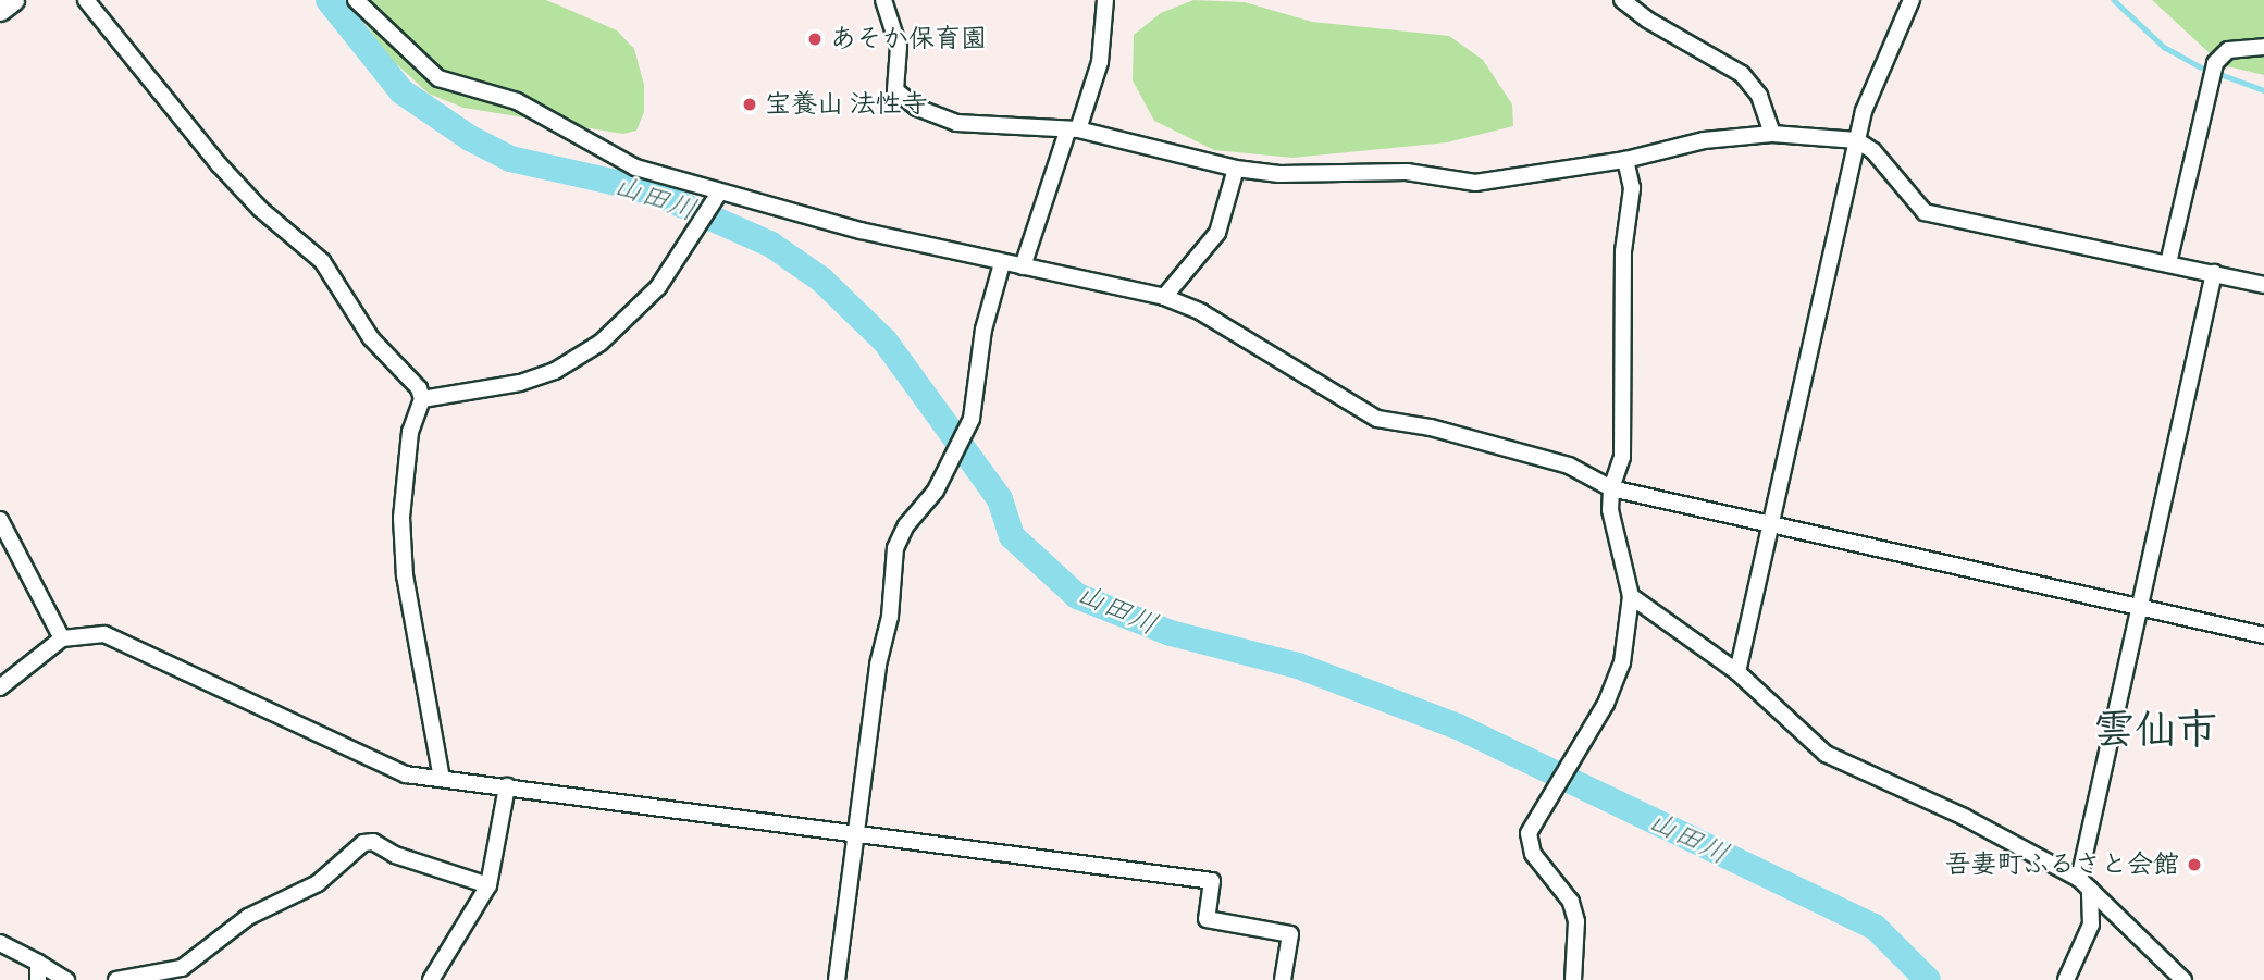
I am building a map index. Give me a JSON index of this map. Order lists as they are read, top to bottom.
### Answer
{
  "districts": ["雲仙市"],
  "water": ["山田川"],
  "places": ["あそか保育園", "宝養山 法性寺", "吾妻町ふるさと会館"]
}
